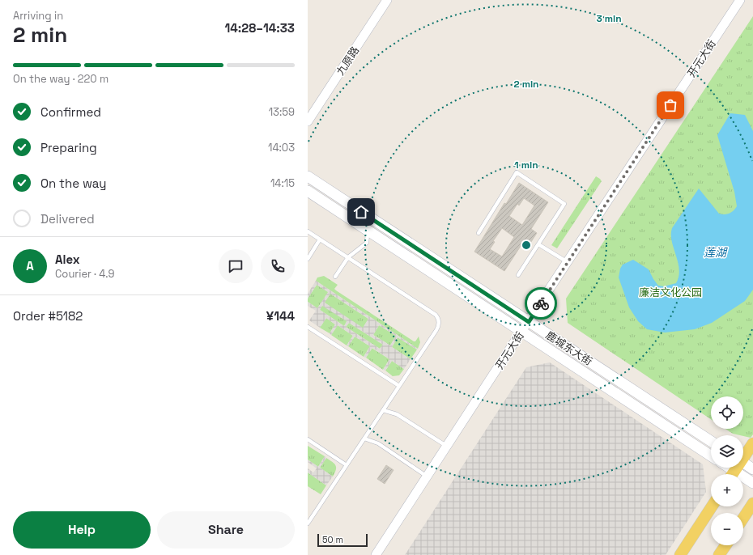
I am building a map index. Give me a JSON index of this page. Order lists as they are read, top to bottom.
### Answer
{
  "streets": {
    "main road": ["鹿城东大街"],
    "street": ["开元大街", "九原路"]
  },
  "crossings": [
    ["开元大街", "鹿城东大街"]
  ],
  "water": ["莲湖"],
  "parks": ["廉洁文化公园"],
  "scale_bar": "50 m",
  "page": {
    "heading": ["2 min", "Arriving in", "14:28–14:33"],
    "panel": [
      "Alex",
      "Courier · 4.9",
      "Order #5182",
      "¥144"
    ],
    "bar": "On the way · 220 m",
    "list": [
      ["Confirmed", "13:59"],
      ["Preparing", "14:03"],
      ["On the way", "14:15"],
      "Delivered"
    ],
    "round": "A",
    "map_buttons": ["+", "−"],
    "buttons": ["Help", "Share"],
    "scale": "50 m"
  },
  "rings": ["3 min", "2 min", "1 min"]
}
